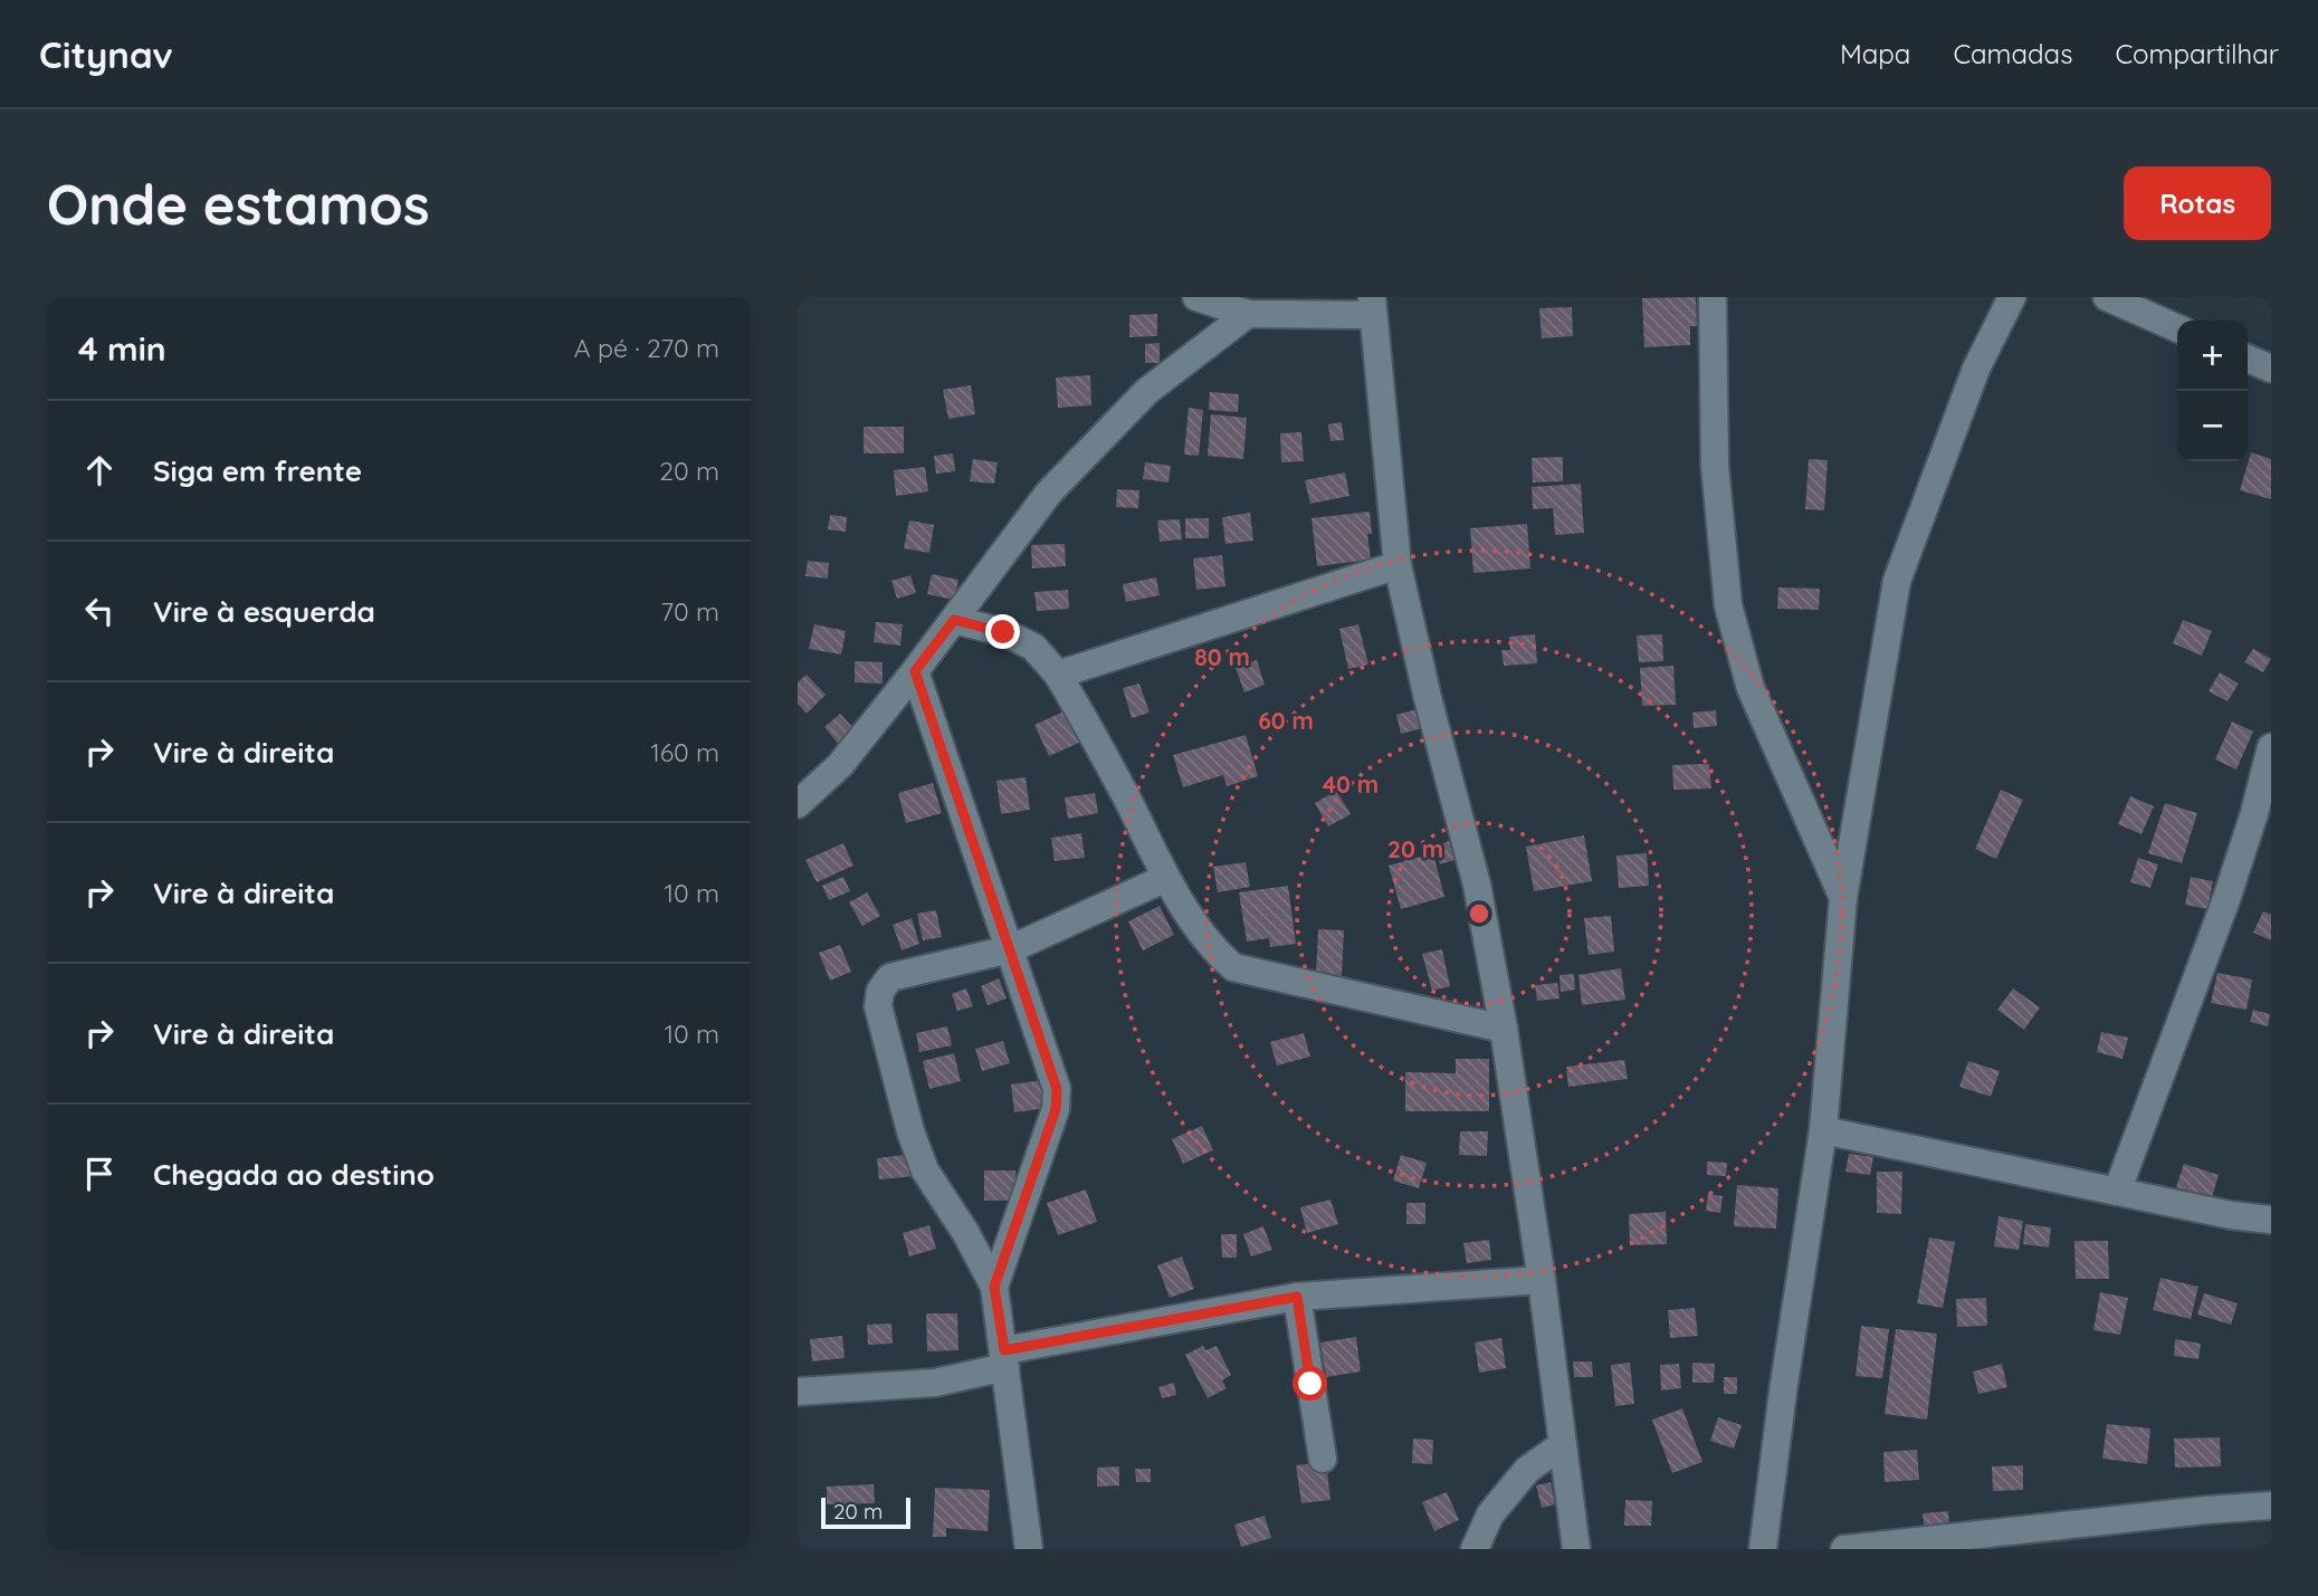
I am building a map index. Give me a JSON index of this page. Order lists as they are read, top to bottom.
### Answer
{
  "scale_bar": "20 m",
  "page": {
    "header": "Citynav",
    "nav": ["Mapa", "Camadas", "Compartilhar"],
    "buttons": "Rotas",
    "title": "Onde estamos",
    "heading": ["4 min", "A pé · 270 m"],
    "map_buttons": ["+", "−"],
    "list": [
      ["Siga em frente", "20 m"],
      ["Vire à esquerda", "70 m"],
      ["Vire à direita", "160 m"],
      ["Vire à direita", "10 m"],
      ["Vire à direita", "10 m"],
      "Chegada ao destino"
    ],
    "scale": "20 m"
  },
  "rings": [
    "80 m",
    "60 m",
    "40 m",
    "20 m"
  ]
}
